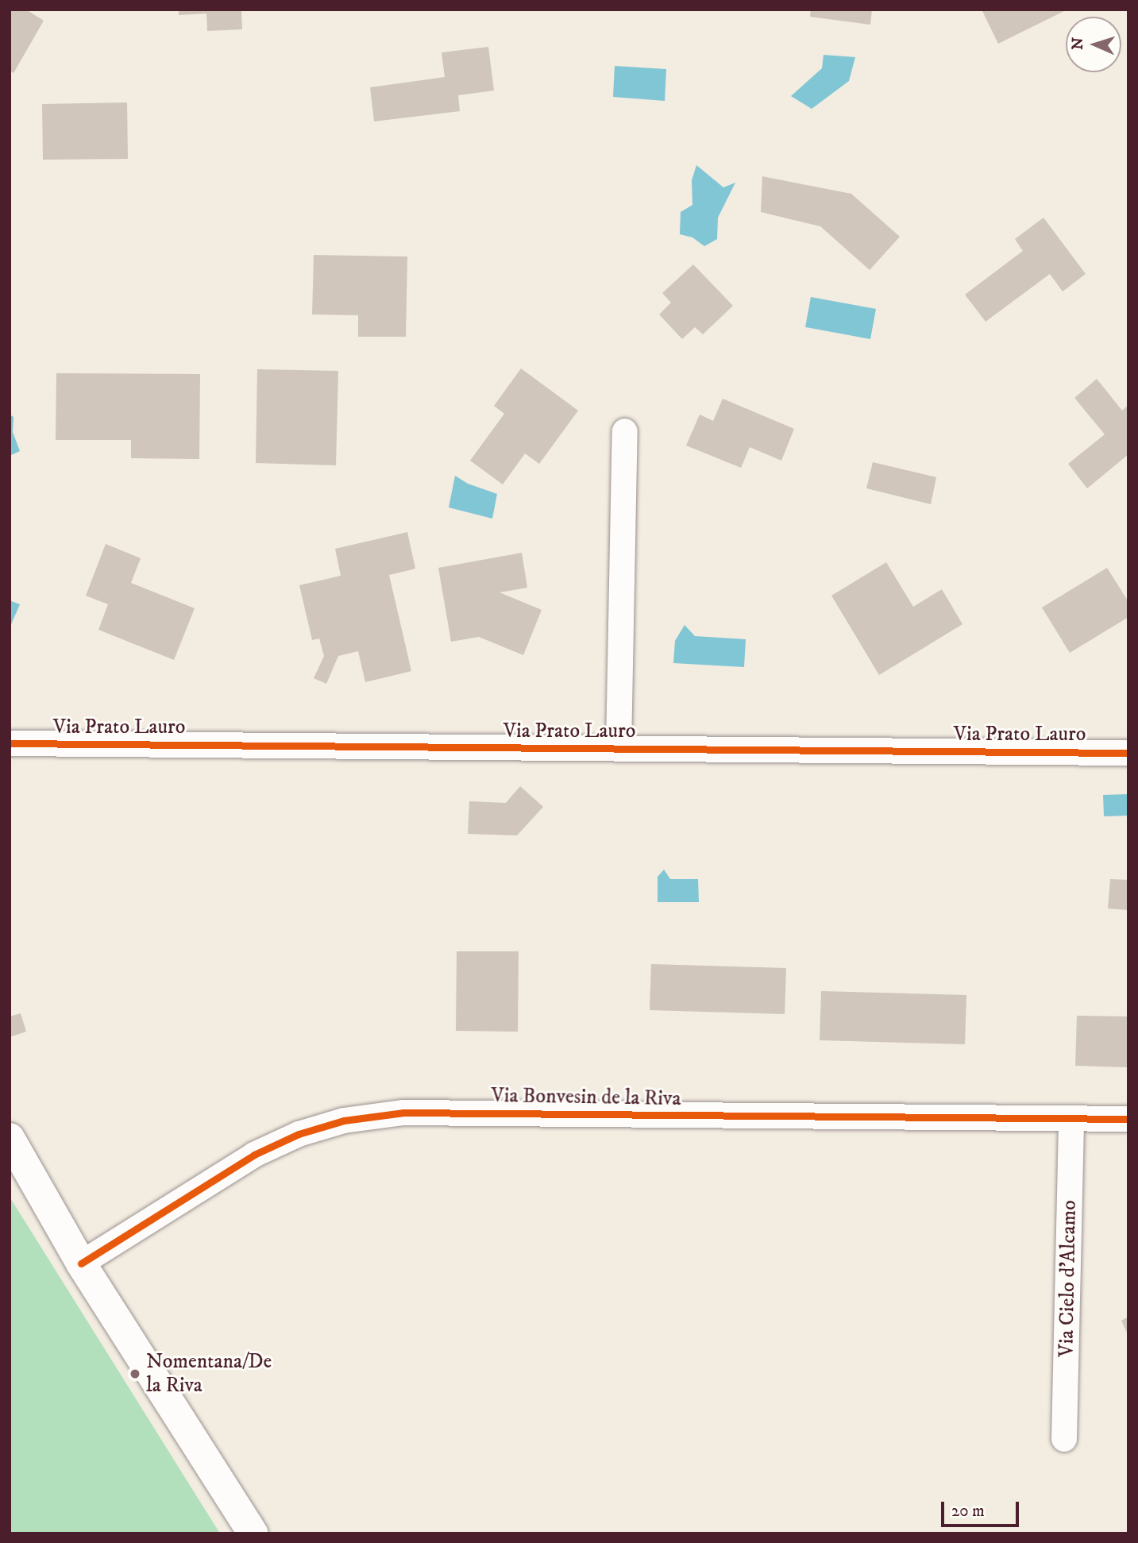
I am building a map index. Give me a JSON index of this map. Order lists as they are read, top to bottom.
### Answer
{
  "streets": {
    "street": ["Via Prato Lauro", "Via Bonvesin de la Riva", "Via Cielo d'Alcamo"]
  },
  "crossings": [
    ["Via Bonvesin de la Riva", "Via Cielo d'Alcamo"]
  ],
  "places": ["Nomentana/De la Riva"],
  "scale_bar": "20 m",
  "north": "left"
}
